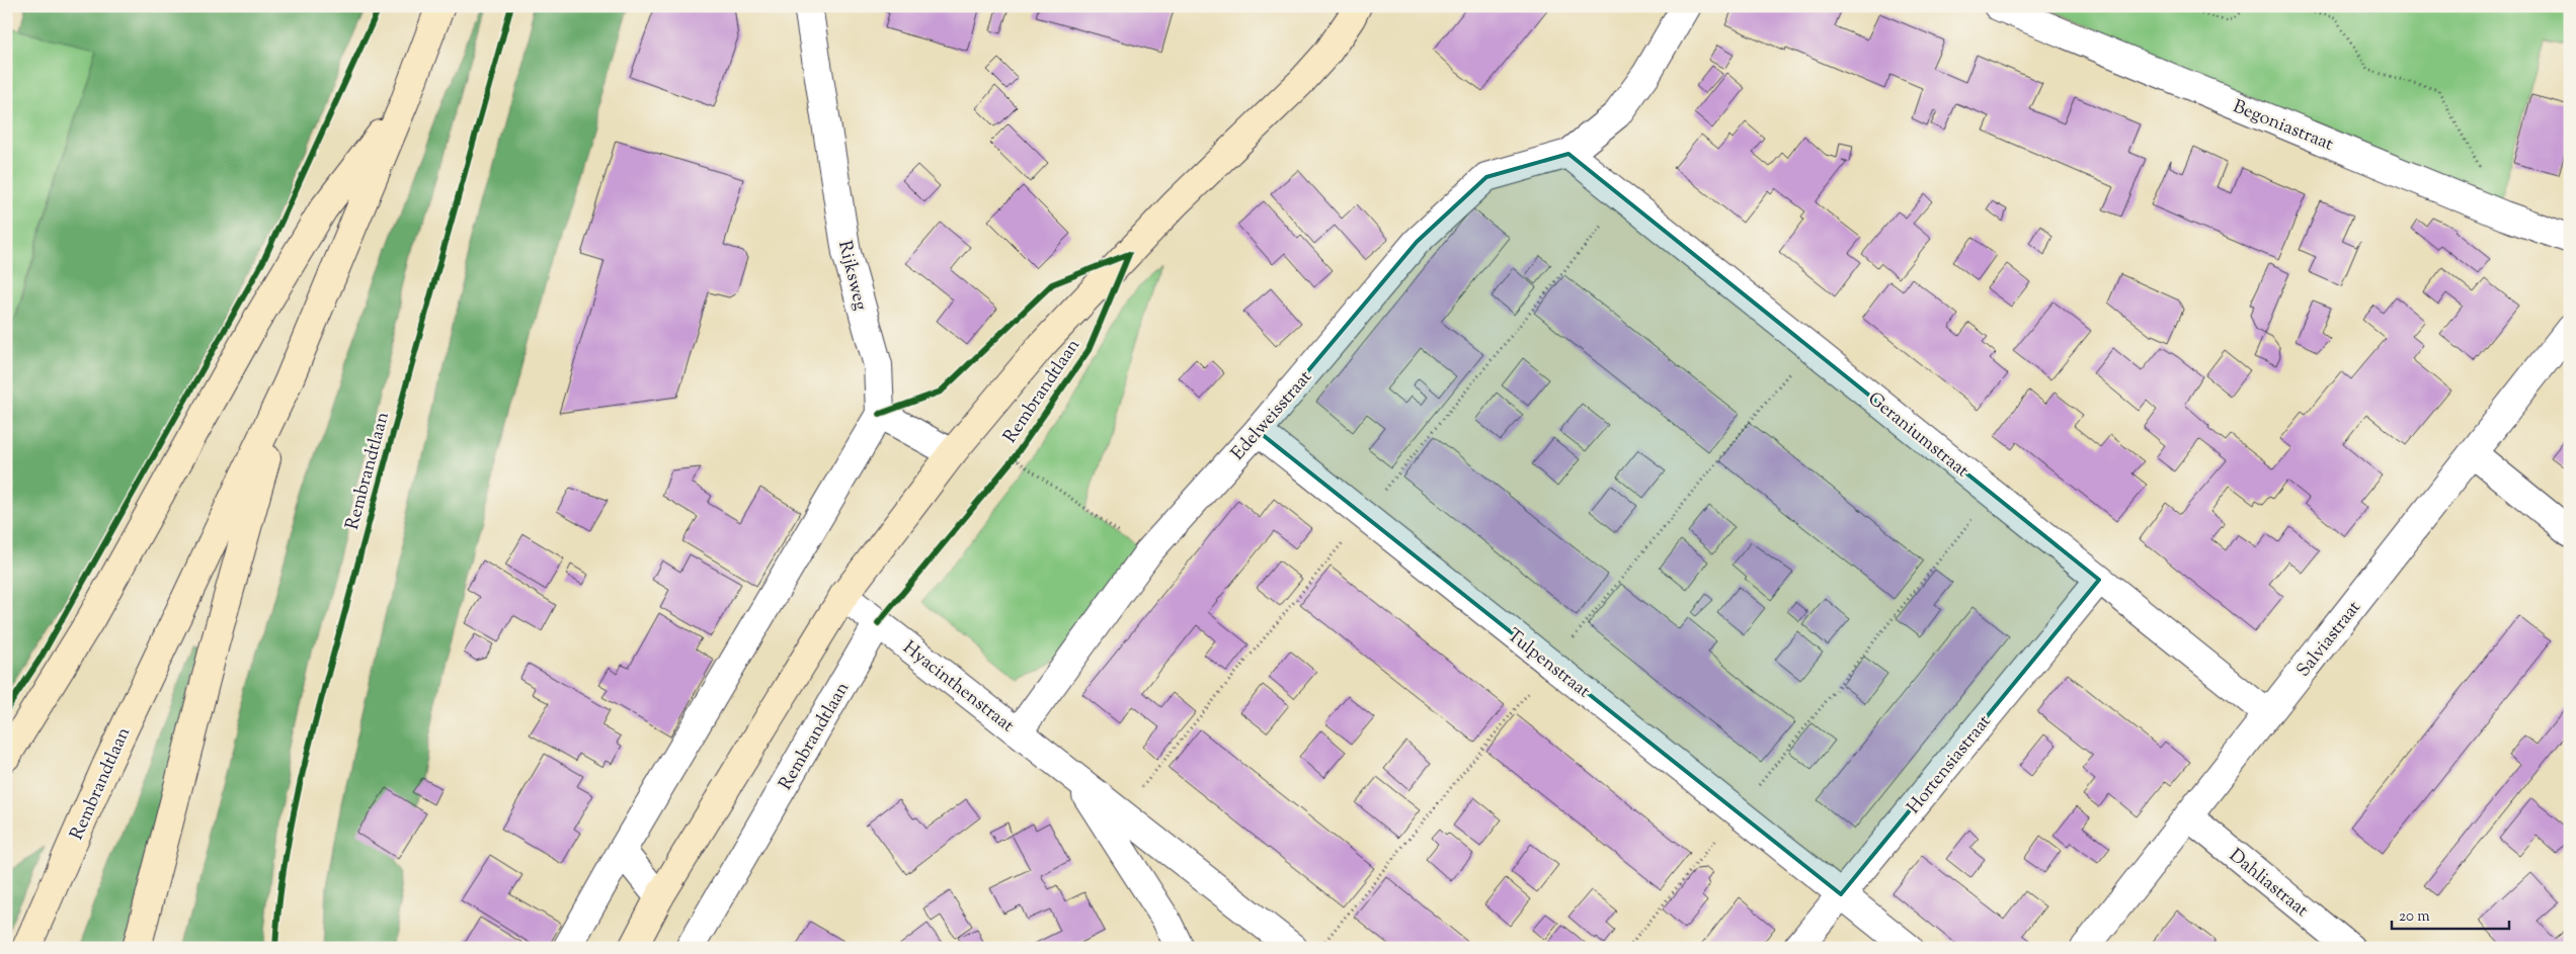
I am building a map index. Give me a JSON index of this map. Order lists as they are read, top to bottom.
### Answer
{
  "streets": {
    "main road": ["Rembrandtlaan"],
    "street": [
      "Begoniastraat",
      "Rijksweg",
      "Edelweisstraat",
      "Geraniumstraat",
      "Salviastraat",
      "Tulpenstraat",
      "Hyacinthenstraat",
      "Hortensiastraat",
      "Dahliastraat"
    ]
  },
  "crossings": [
    ["Rembrandtlaan", "Hyacinthenstraat"],
    ["Edelweisstraat", "Geraniumstraat"],
    ["Edelweisstraat", "Tulpenstraat"],
    ["Edelweisstraat", "Hyacinthenstraat"],
    ["Geraniumstraat", "Salviastraat"],
    ["Geraniumstraat", "Hortensiastraat"],
    ["Salviastraat", "Dahliastraat"],
    ["Tulpenstraat", "Hortensiastraat"]
  ],
  "scale_bar": "20 m"
}
